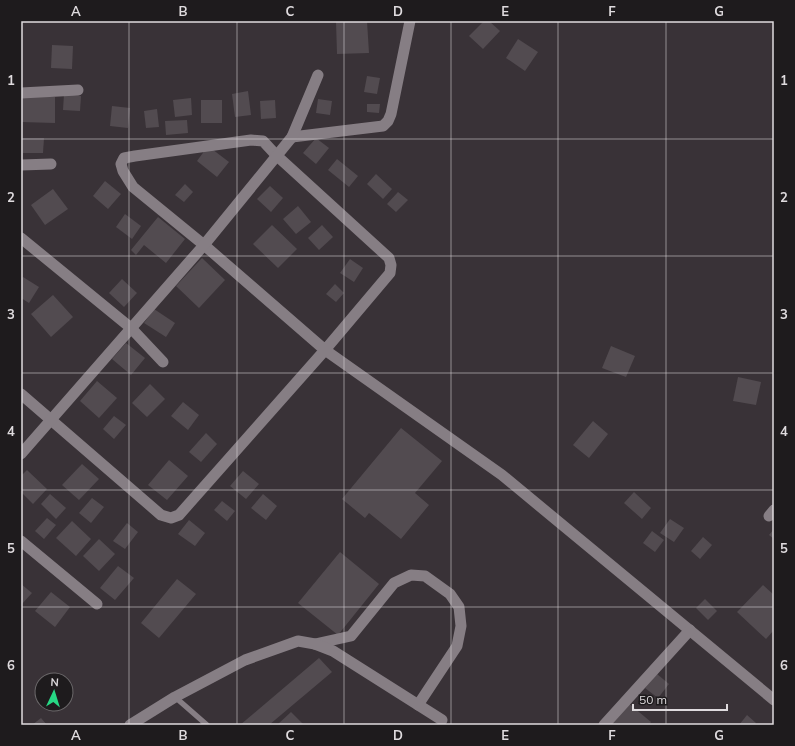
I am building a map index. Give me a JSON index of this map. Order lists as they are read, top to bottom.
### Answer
{
  "scale_bar": "50 m",
  "north": "top",
  "grid": {
    "columns": [
      "A",
      "B",
      "C",
      "D",
      "E",
      "F",
      "G"
    ],
    "rows": [
      "1",
      "2",
      "3",
      "4",
      "5",
      "6"
    ]
  }
}
